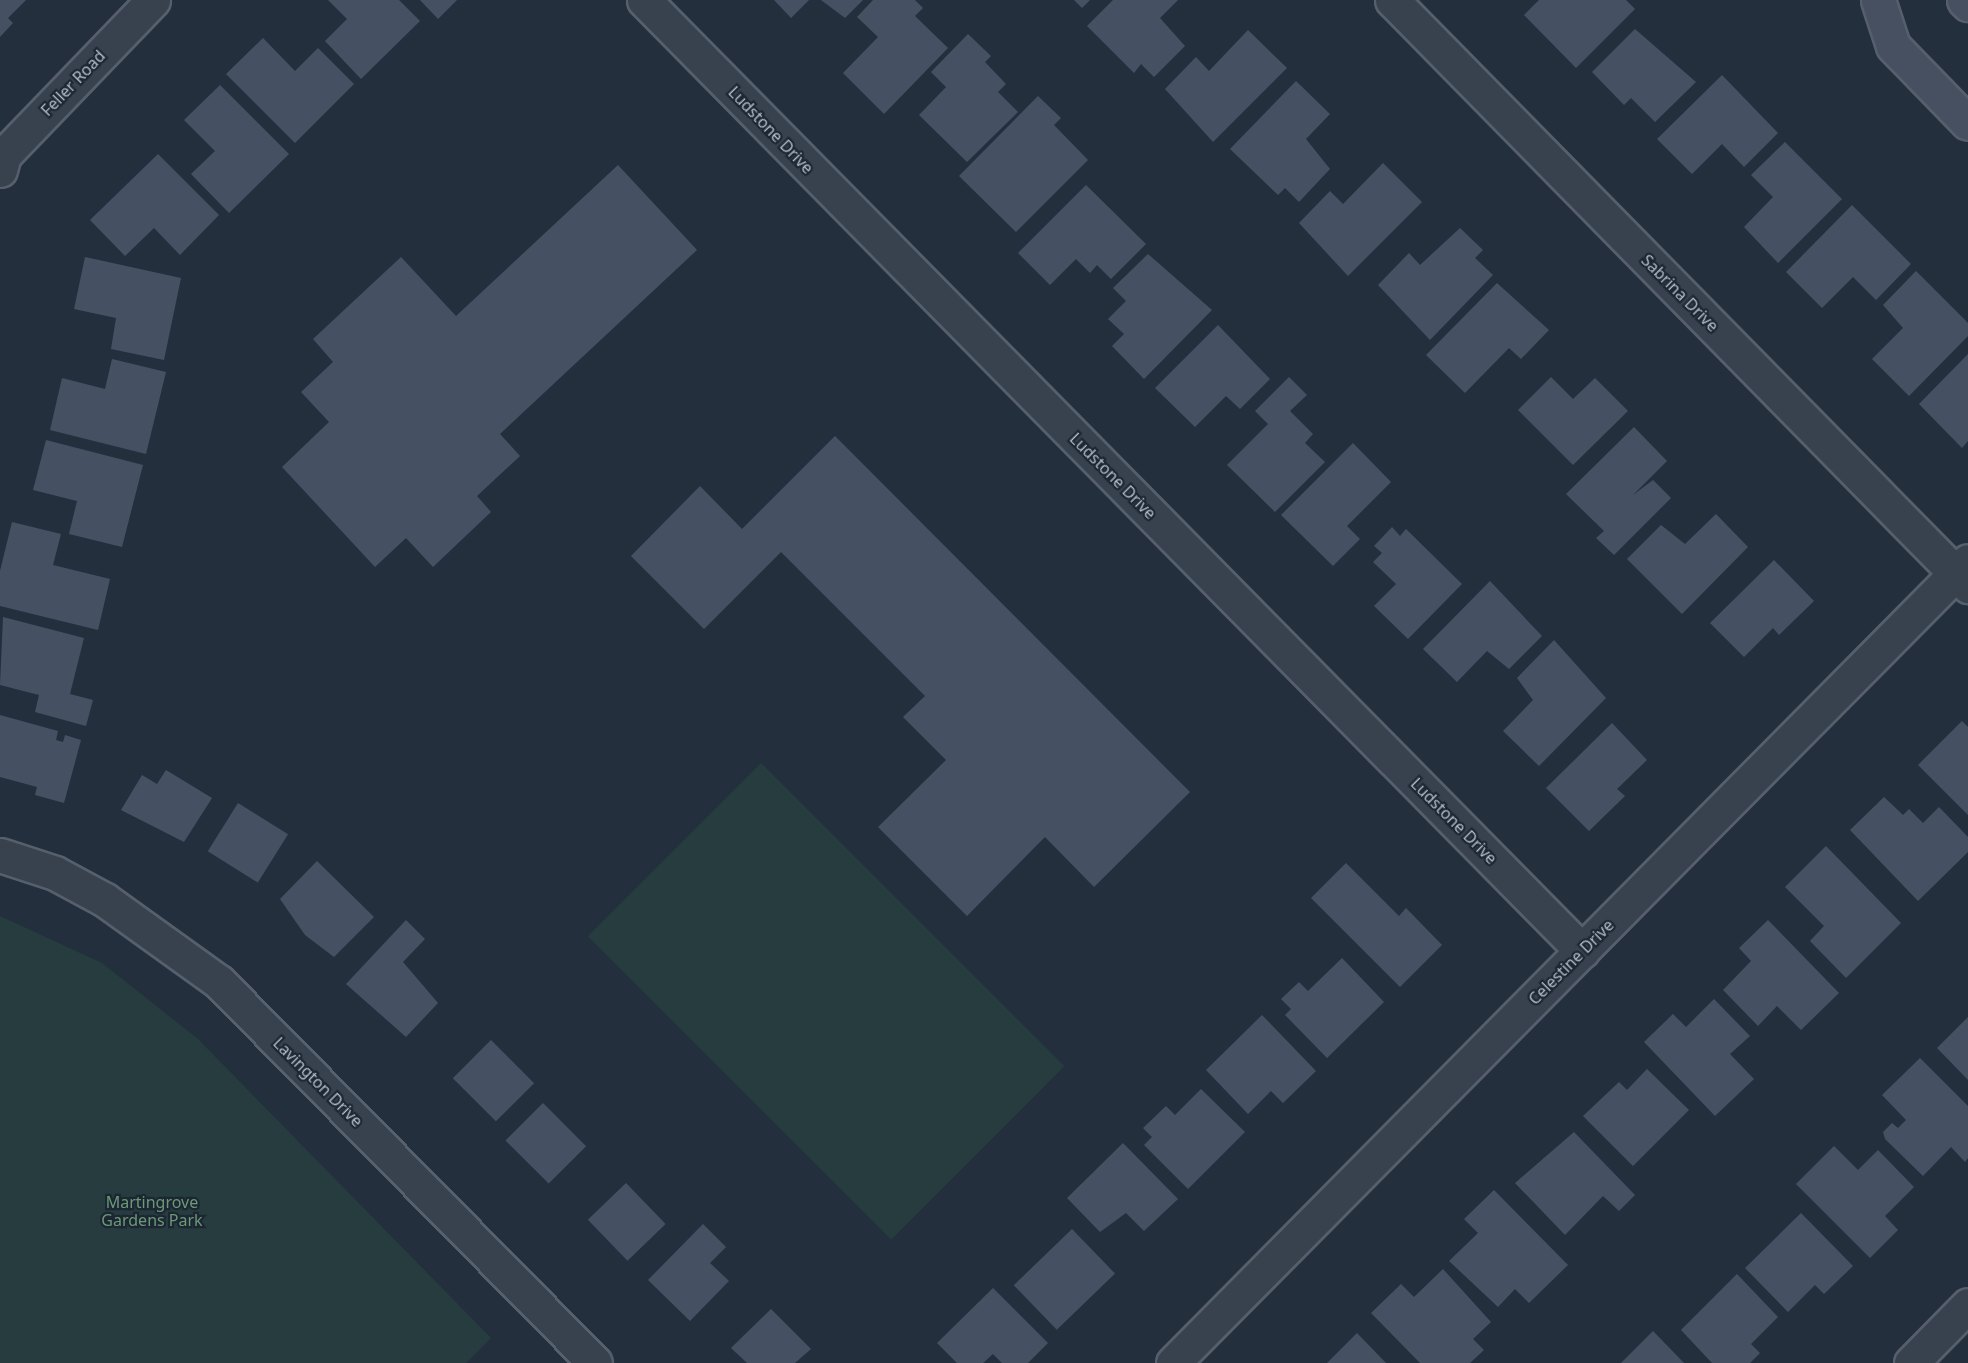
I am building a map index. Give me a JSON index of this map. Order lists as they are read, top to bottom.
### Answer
{
  "streets": {
    "street": [
      "Feller Road",
      "Ludstone Drive",
      "Sabrina Drive",
      "Celestine Drive",
      "Lavington Drive"
    ]
  },
  "crossings": [
    ["Ludstone Drive", "Celestine Drive"],
    ["Sabrina Drive", "Celestine Drive"]
  ],
  "parks": ["Martingrove Gardens Park"]
}
